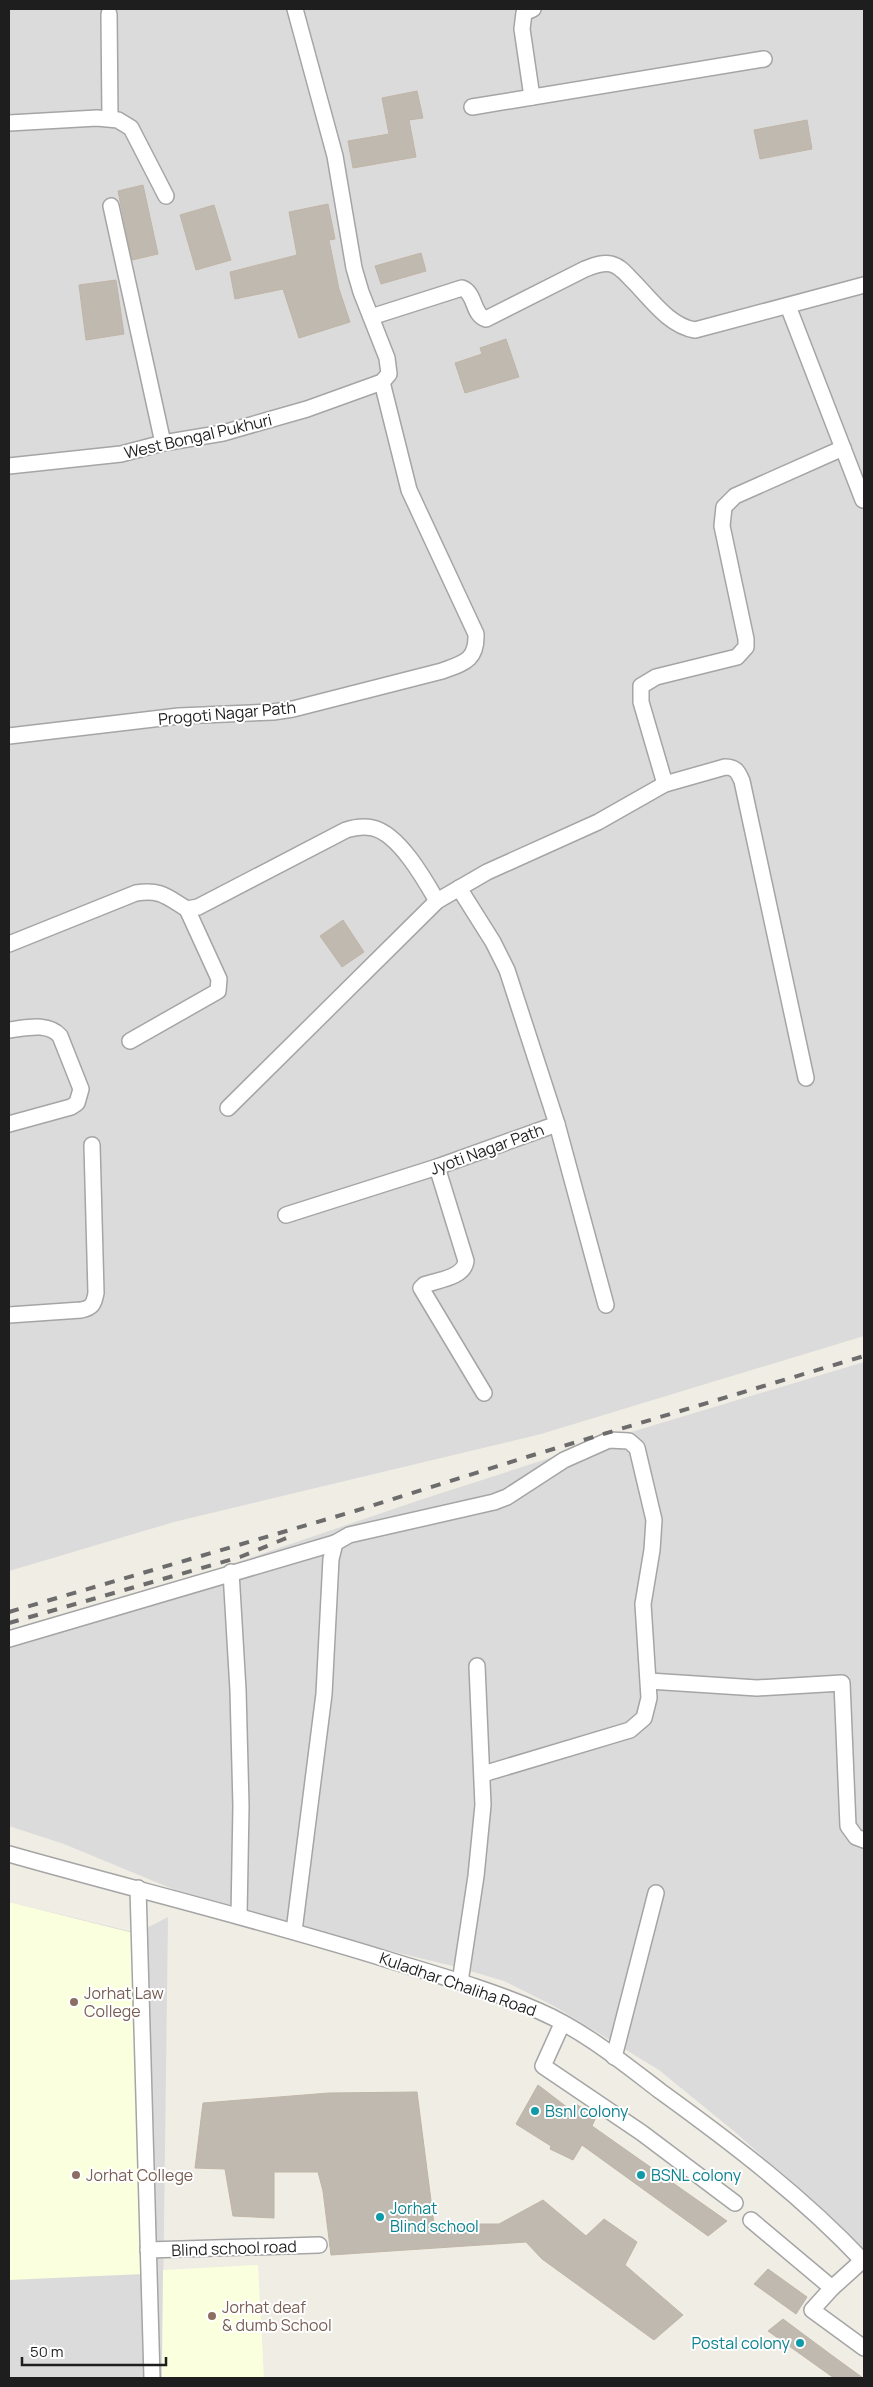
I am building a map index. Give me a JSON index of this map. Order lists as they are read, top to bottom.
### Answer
{
  "streets": {
    "street": [
      "West Bongal Pukhuri",
      "Progoti Nagar Path",
      "Jyoti Nagar Path",
      "Kuladhar Chaliha Road",
      "Blind school road"
    ]
  },
  "crossings": [
    ["West Bongal Pukhuri", "Progoti Nagar Path"]
  ],
  "places": [
    "Jorhat Law College",
    "Bsnl colony",
    "Jorhat College",
    "BSNL colony",
    "Jorhat Blind school",
    "Jorhat deaf & dumb School",
    "Postal colony"
  ],
  "scale_bar": "50 m"
}
